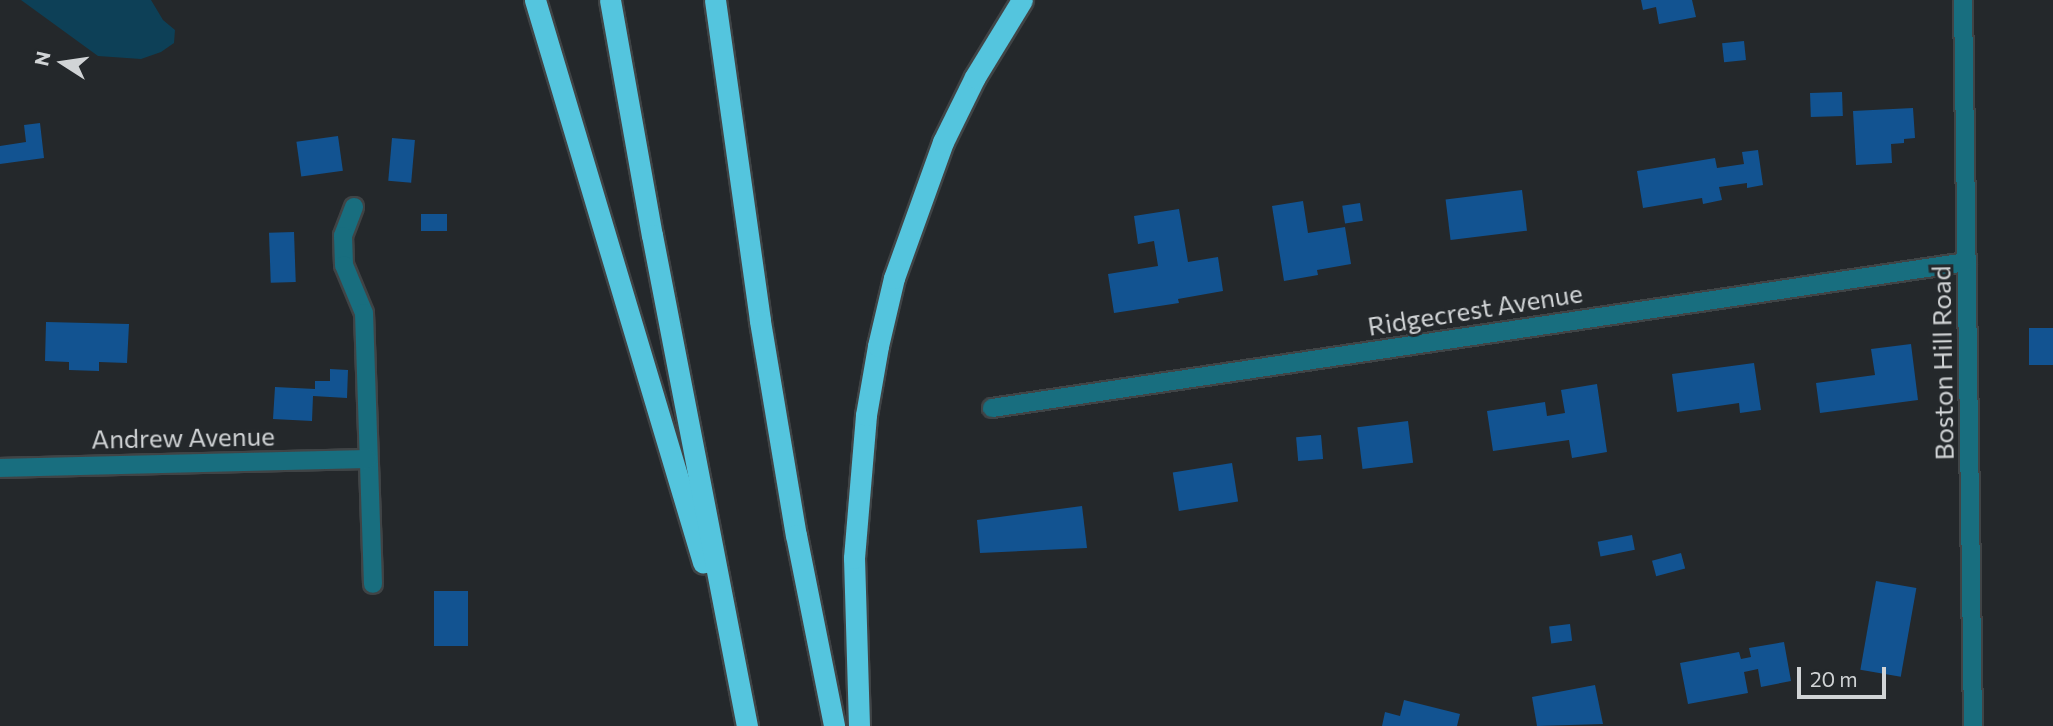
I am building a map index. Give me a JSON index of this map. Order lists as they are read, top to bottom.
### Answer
{
  "streets": {
    "street": ["Ridgecrest Avenue", "Boston Hill Road", "Andrew Avenue"]
  },
  "crossings": [
    ["Ridgecrest Avenue", "Boston Hill Road"]
  ],
  "scale_bar": "20 m",
  "north": "left"
}
